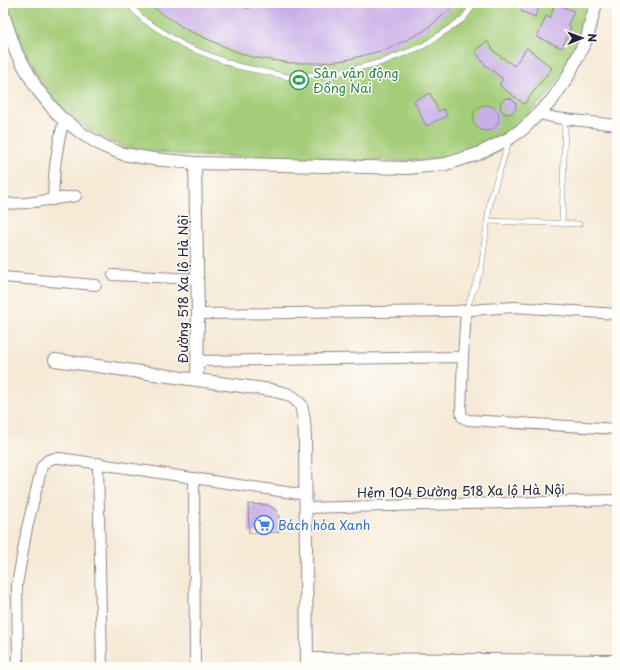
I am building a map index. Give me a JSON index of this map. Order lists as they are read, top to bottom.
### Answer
{
  "streets": {
    "street": ["Đường 518 Xa lộ Hà Nội", "Hẻm 104 Đường 518 Xa lộ Hà Nội"]
  },
  "crossings": [
    ["Đường 518 Xa lộ Hà Nội", "Hẻm 104 Đường 518 Xa lộ Hà Nội"]
  ],
  "places": {
    "sports": ["Sân vận động Đồng Nai"],
    "supermarket": ["Bách hóa Xanh"]
  },
  "north": "right"
}
